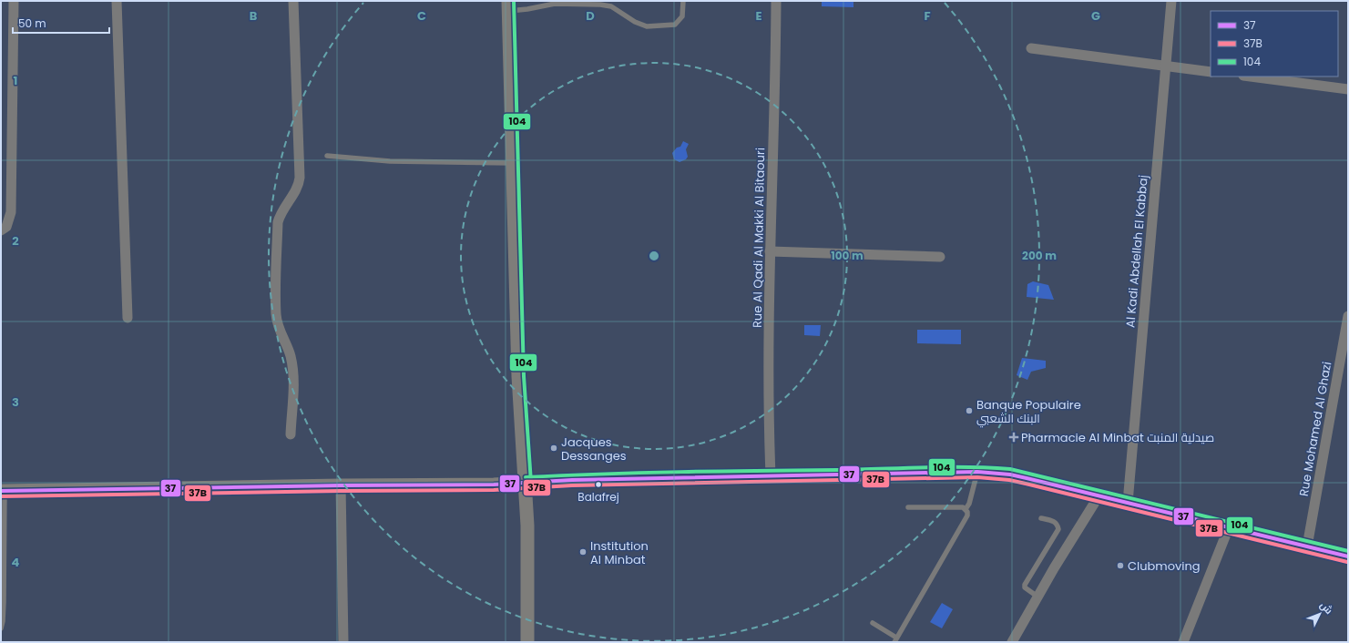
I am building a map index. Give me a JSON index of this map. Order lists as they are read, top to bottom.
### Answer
{
  "streets": {
    "street": ["Rue Al Qadi Al Makki Al Bitaouri", "Al Kadi Abdellah El Kabbaj", "Rue Mohamed Al Ghazi"]
  },
  "places": {
    "other": [
      "Banque Populaire البنك الشعبي",
      "Jacques Dessanges",
      "Balafrej",
      "Institution Al Minbat",
      "Clubmoving"
    ],
    "health": ["Pharmacie Al Minbat صيدلية المنبت"]
  },
  "lines": ["transit line 104", "transit line 37", "transit line 37B"],
  "legend": ["37", "37B", "104"],
  "scale_bar": "50 m",
  "north": "top right",
  "grid": {
    "columns": [
      "B",
      "C",
      "D",
      "E",
      "F",
      "G"
    ],
    "rows": [
      "1",
      "2",
      "3",
      "4"
    ]
  },
  "rings": ["100 m", "200 m"]
}
